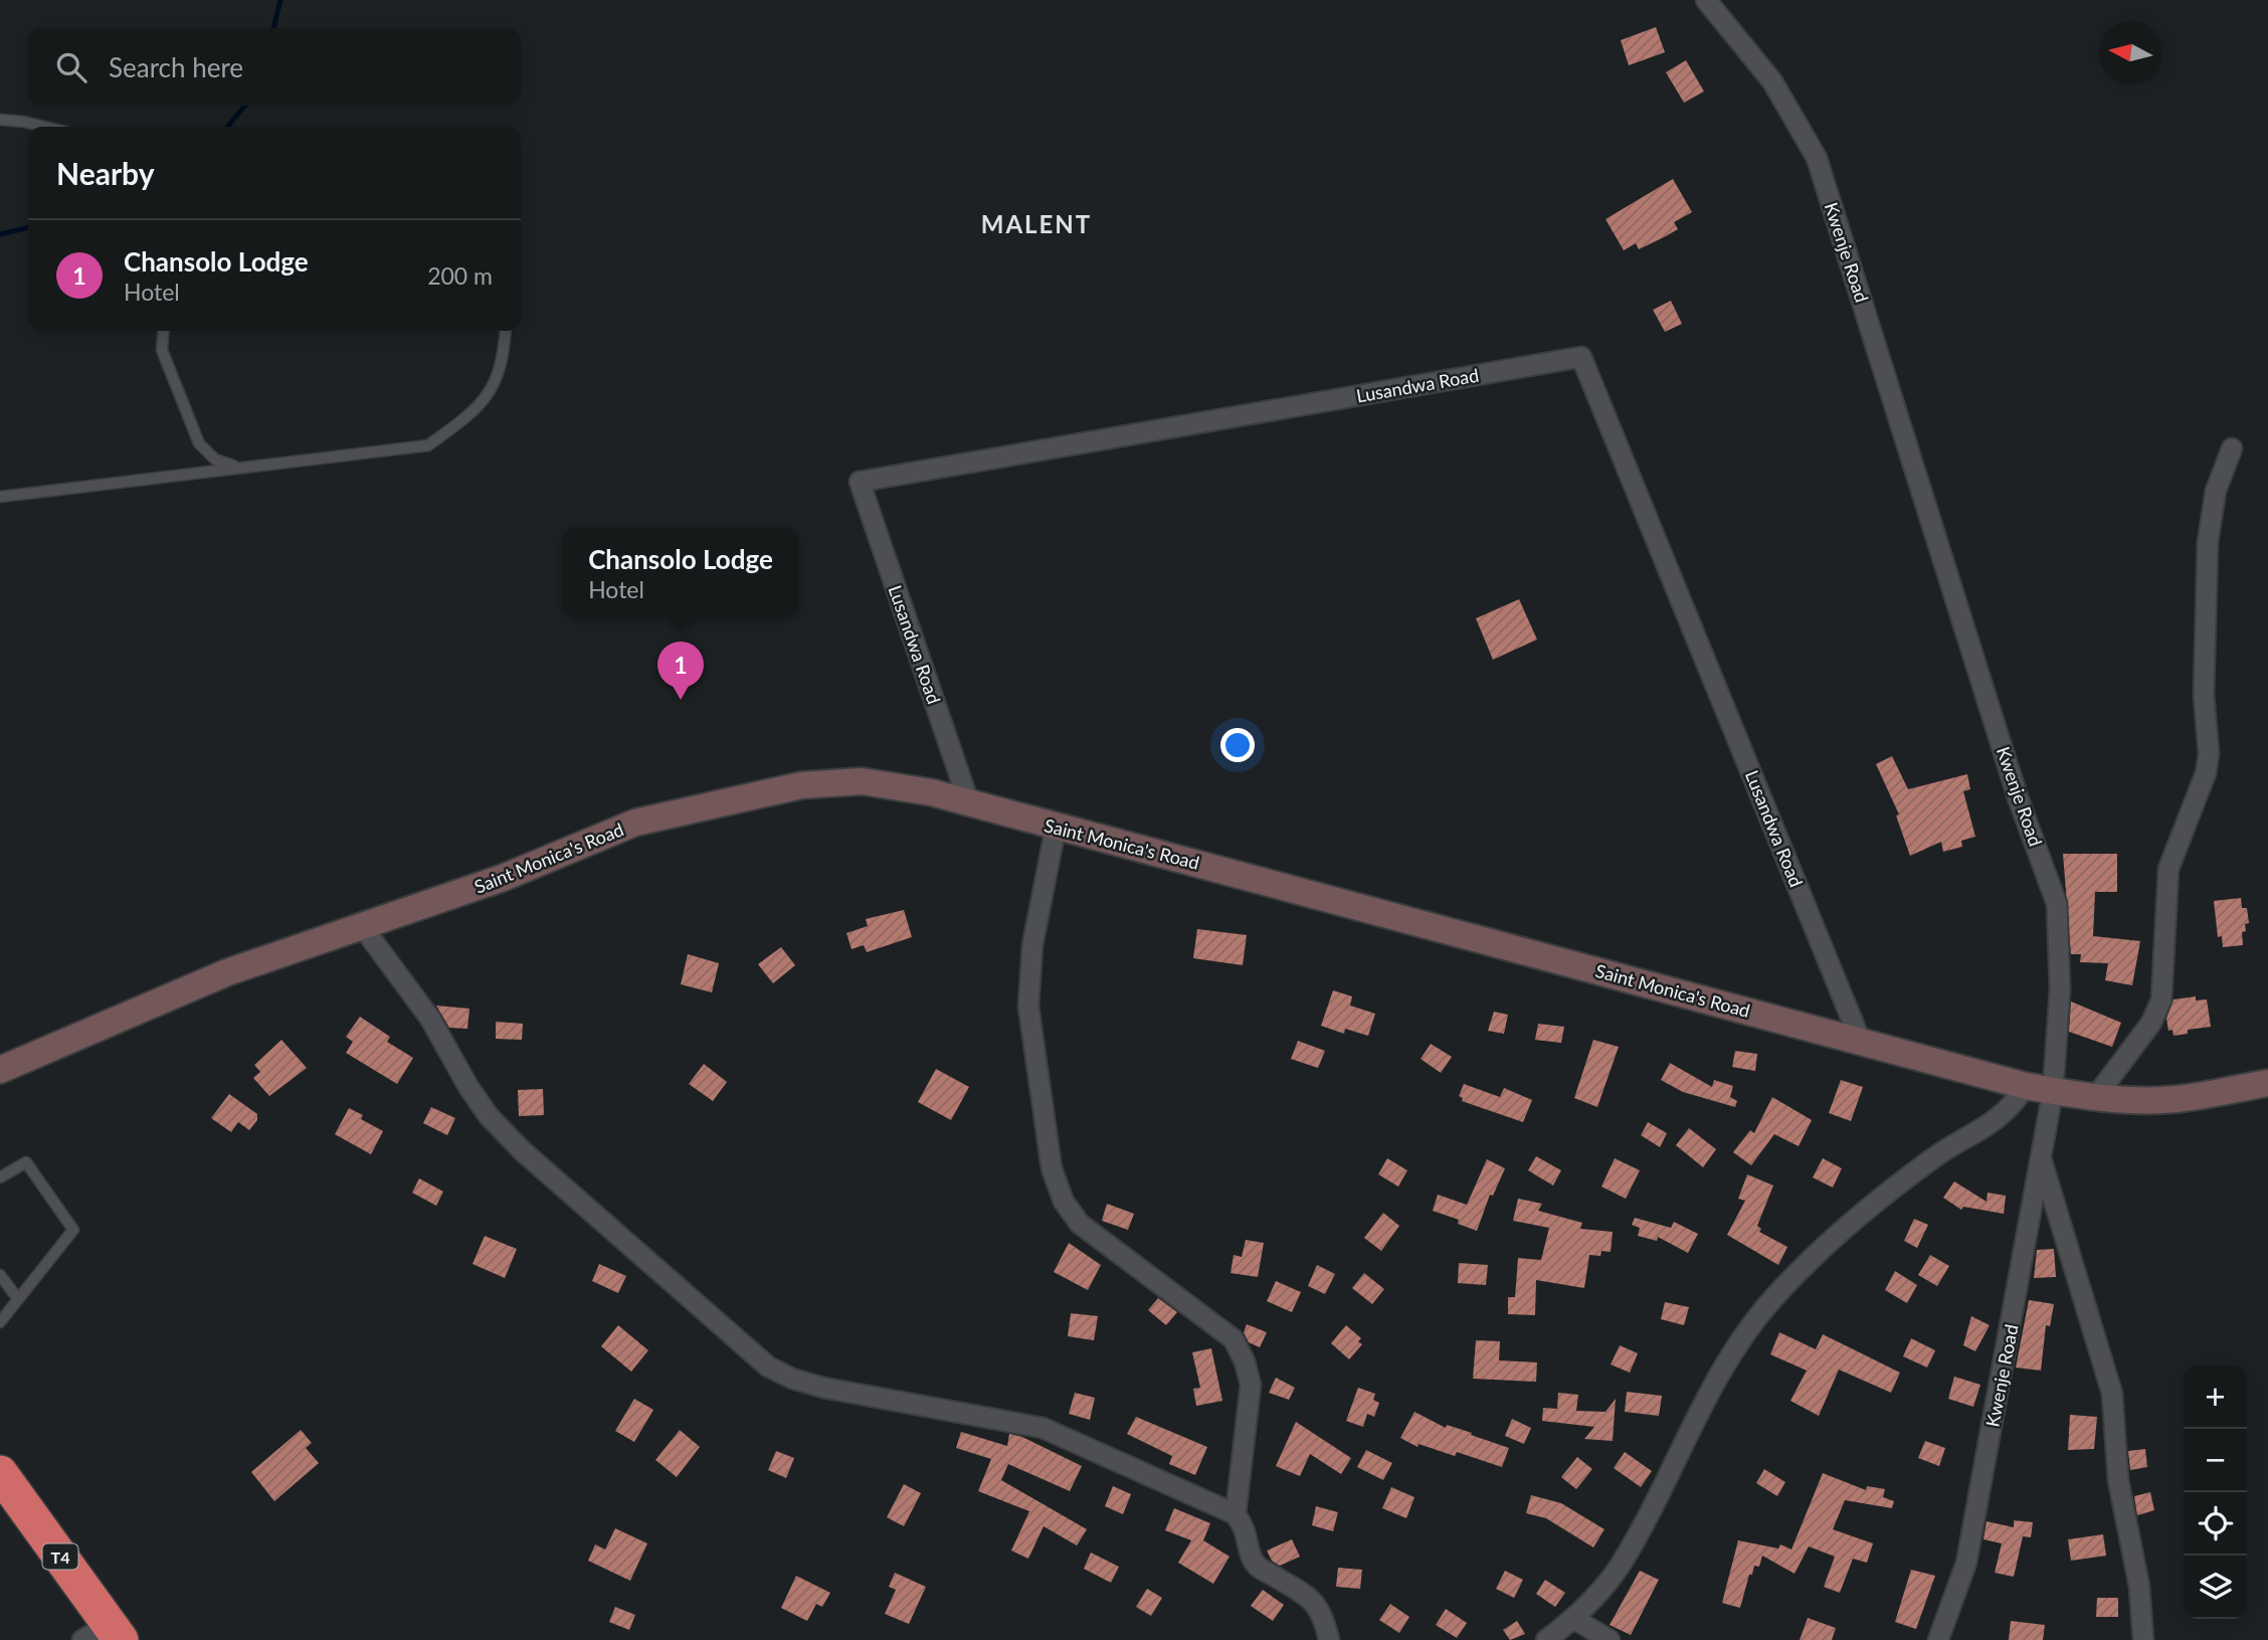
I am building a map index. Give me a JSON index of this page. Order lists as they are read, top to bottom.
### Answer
{
  "streets": {
    "highway": ["T4"],
    "street": ["Kwenje Road", "Lusandwa Road", "Saint Monica's Road"]
  },
  "crossings": [
    ["Kwenje Road", "Saint Monica's Road"],
    ["Lusandwa Road", "Saint Monica's Road"]
  ],
  "districts": ["MALENT"],
  "north": "left",
  "page": {
    "search": "Search here",
    "heading": "Nearby",
    "list": [
      {
        "mark": "1",
        "name": "Chansolo Lodge",
        "note": "Hotel",
        "value": "200 m"
      }
    ],
    "popup": ["Chansolo Lodge", "Hotel"],
    "pins": "1",
    "map_buttons": ["+", "−"]
  }
}
